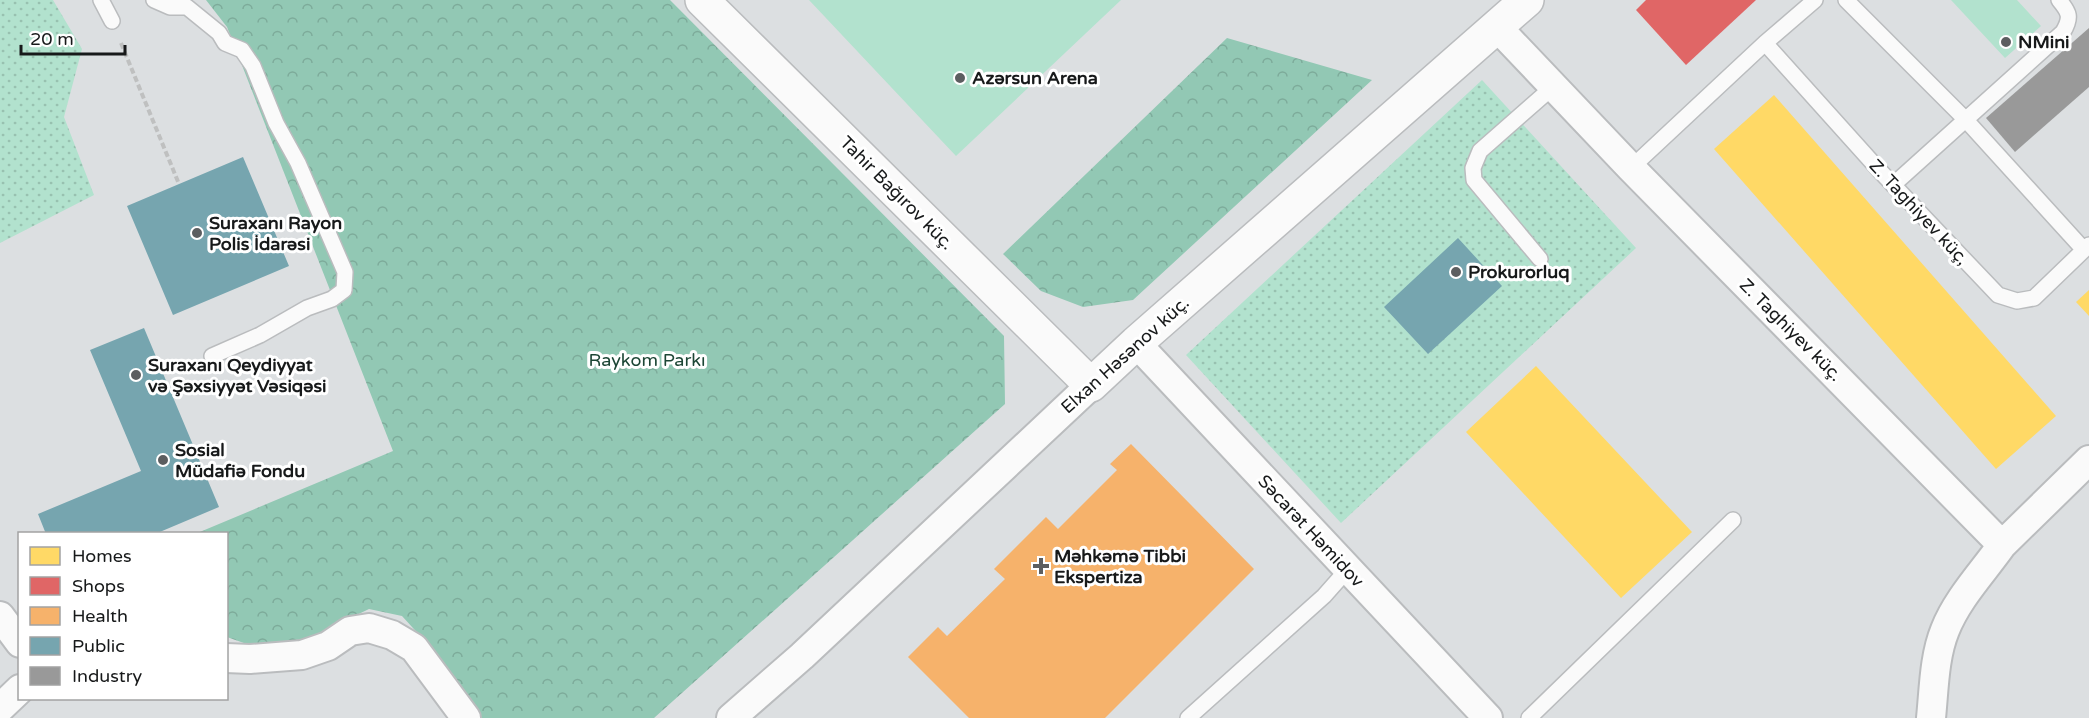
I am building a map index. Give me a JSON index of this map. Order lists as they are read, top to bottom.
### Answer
{
  "streets": {
    "street": [
      "Tahir Bağırov küç.",
      "Z. Taghiyev küç.",
      "Elxan Həsənov küç.",
      "Səcarət Həmidov"
    ],
    "lane": ["Z. Taghiyev küç,"]
  },
  "crossings": [
    ["Tahir Bağırov küç.", "Elxan Həsənov küç."],
    ["Z. Taghiyev küç.", "Elxan Həsənov küç."],
    ["Elxan Həsənov küç.", "Səcarət Həmidov"]
  ],
  "parks": ["Raykom Parkı"],
  "places": {
    "other": [
      "NMini",
      "Azərsun Arena",
      "Suraxanı Rayon Polis İdarəsi",
      "Prokurorluq",
      "Suraxanı Qeydiyyat və Şəxsiyyət Vəsiqəsi",
      "Sosial Müdafiə Fondu"
    ],
    "health": ["Məhkəmə Tibbi Ekspertiza"]
  },
  "legend": [
    "Homes",
    "Shops",
    "Health",
    "Public",
    "Industry"
  ],
  "scale_bar": "20 m"
}
